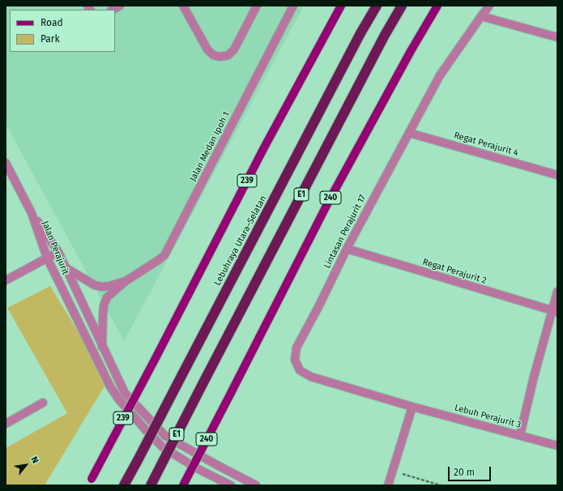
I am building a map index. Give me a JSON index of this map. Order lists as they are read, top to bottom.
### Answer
{
  "streets": {
    "highway": ["E1", "Lebuhraya Utara–Selatan"],
    "main road": ["239", "240"],
    "street": [
      "Regat Perajurit 4",
      "Jalan Medan Ipoh 1",
      "Lintasan Perajurit 17",
      "Jalan Perajurit",
      "Regat Perajurit 2",
      "Lebuh Perajurit 3"
    ]
  },
  "crossings": [
    ["Regat Perajurit 4", "Lintasan Perajurit 17"],
    ["Jalan Medan Ipoh 1", "Jalan Perajurit"],
    ["Lintasan Perajurit 17", "Regat Perajurit 2"],
    ["Lintasan Perajurit 17", "Lebuh Perajurit 3"]
  ],
  "legend": ["Road", "Park"],
  "scale_bar": "20 m",
  "north": "top right"
}
